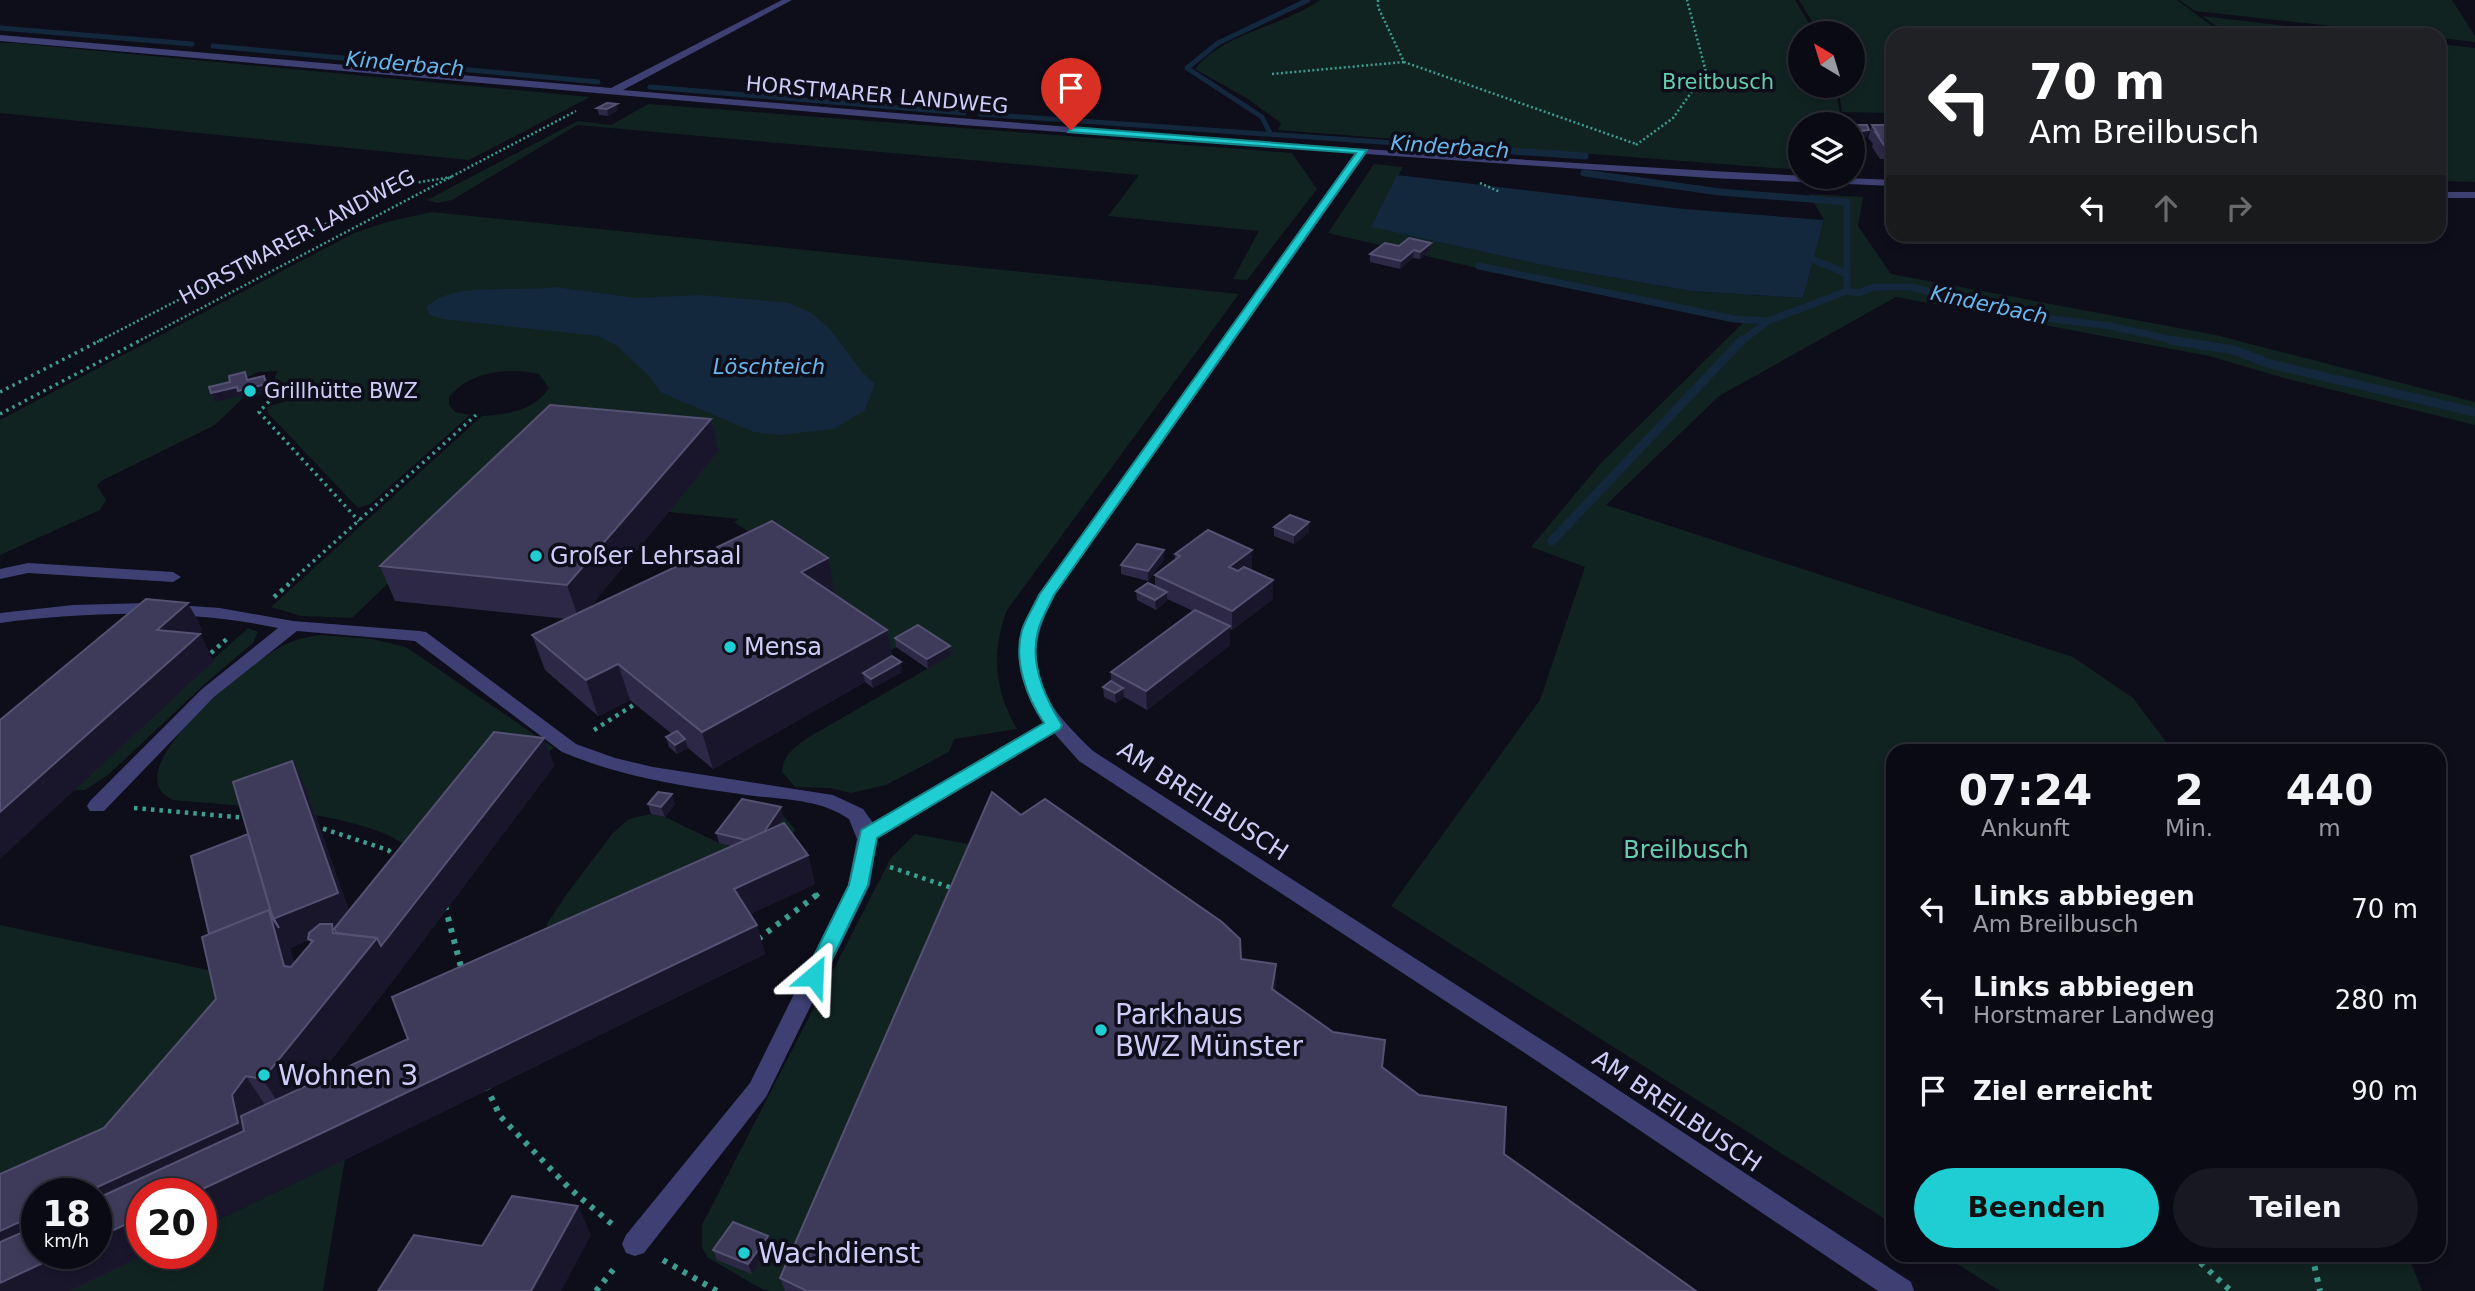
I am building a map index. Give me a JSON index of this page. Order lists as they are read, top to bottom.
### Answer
{
  "streets": {
    "street": ["HORSTMARER LANDWEG", "AM BREILBUSCH"]
  },
  "crossings": [
    ["HORSTMARER LANDWEG", "AM BREILBUSCH"]
  ],
  "water": ["Kinderbach", "Löschteich"],
  "parks": ["Breitbusch", "Breilbusch"],
  "places": [
    "Grillhütte BWZ",
    "Großer Lehrsaal",
    "Mensa",
    "Parkhaus BWZ Münster",
    "Wohnen 3",
    "Wachdienst"
  ],
  "north": "top left",
  "page": {
    "turn": ["70 m", "Am Breilbusch"],
    "eta": [
      "07:24",
      "Ankunft",
      "2",
      "Min.",
      "440",
      "m"
    ],
    "list": [
      {
        "name": "Links abbiegen",
        "note": "Am Breilbusch",
        "value": "70 m"
      },
      {
        "name": "Links abbiegen",
        "note": "Horstmarer Landweg",
        "value": "280 m"
      },
      {
        "name": "Ziel erreicht",
        "value": "90 m"
      }
    ],
    "buttons": ["Beenden", "Teilen"],
    "speed": "18 km/h",
    "limit": "20"
  }
}
